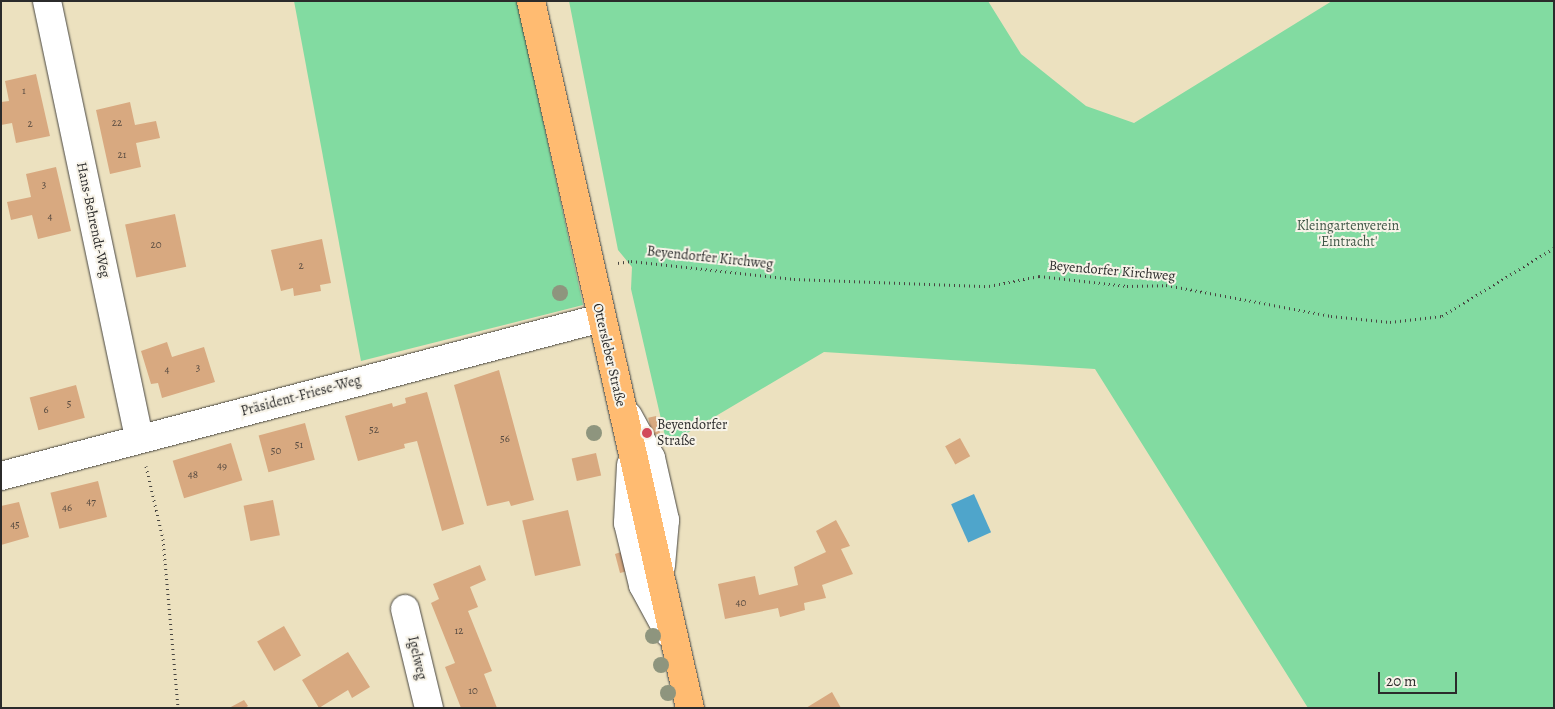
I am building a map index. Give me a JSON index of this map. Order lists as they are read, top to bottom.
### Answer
{
  "streets": {
    "main road": ["Ottersleber Straße"],
    "street": ["Hans-Behrendt-Weg", "Präsident-Friese-Weg", "Igelweg"],
    "path": ["Beyendorfer Kirchweg"]
  },
  "crossings": [
    ["Hans-Behrendt-Weg", "Präsident-Friese-Weg"],
    ["Beyendorfer Kirchweg", "Ottersleber Straße"],
    ["Ottersleber Straße", "Präsident-Friese-Weg"]
  ],
  "parks": ["Kleingartenverein 'Eintracht'"],
  "places": ["Beyendorfer Straße"],
  "house_numbers": [
    "1",
    "22",
    "2",
    "21",
    "3",
    "4",
    "20",
    "2",
    "3",
    "4",
    "5",
    "6",
    "52",
    "56",
    "51",
    "50",
    "49",
    "48",
    "47",
    "46",
    "45",
    "40",
    "12",
    "10"
  ],
  "scale_bar": "20 m"
}
